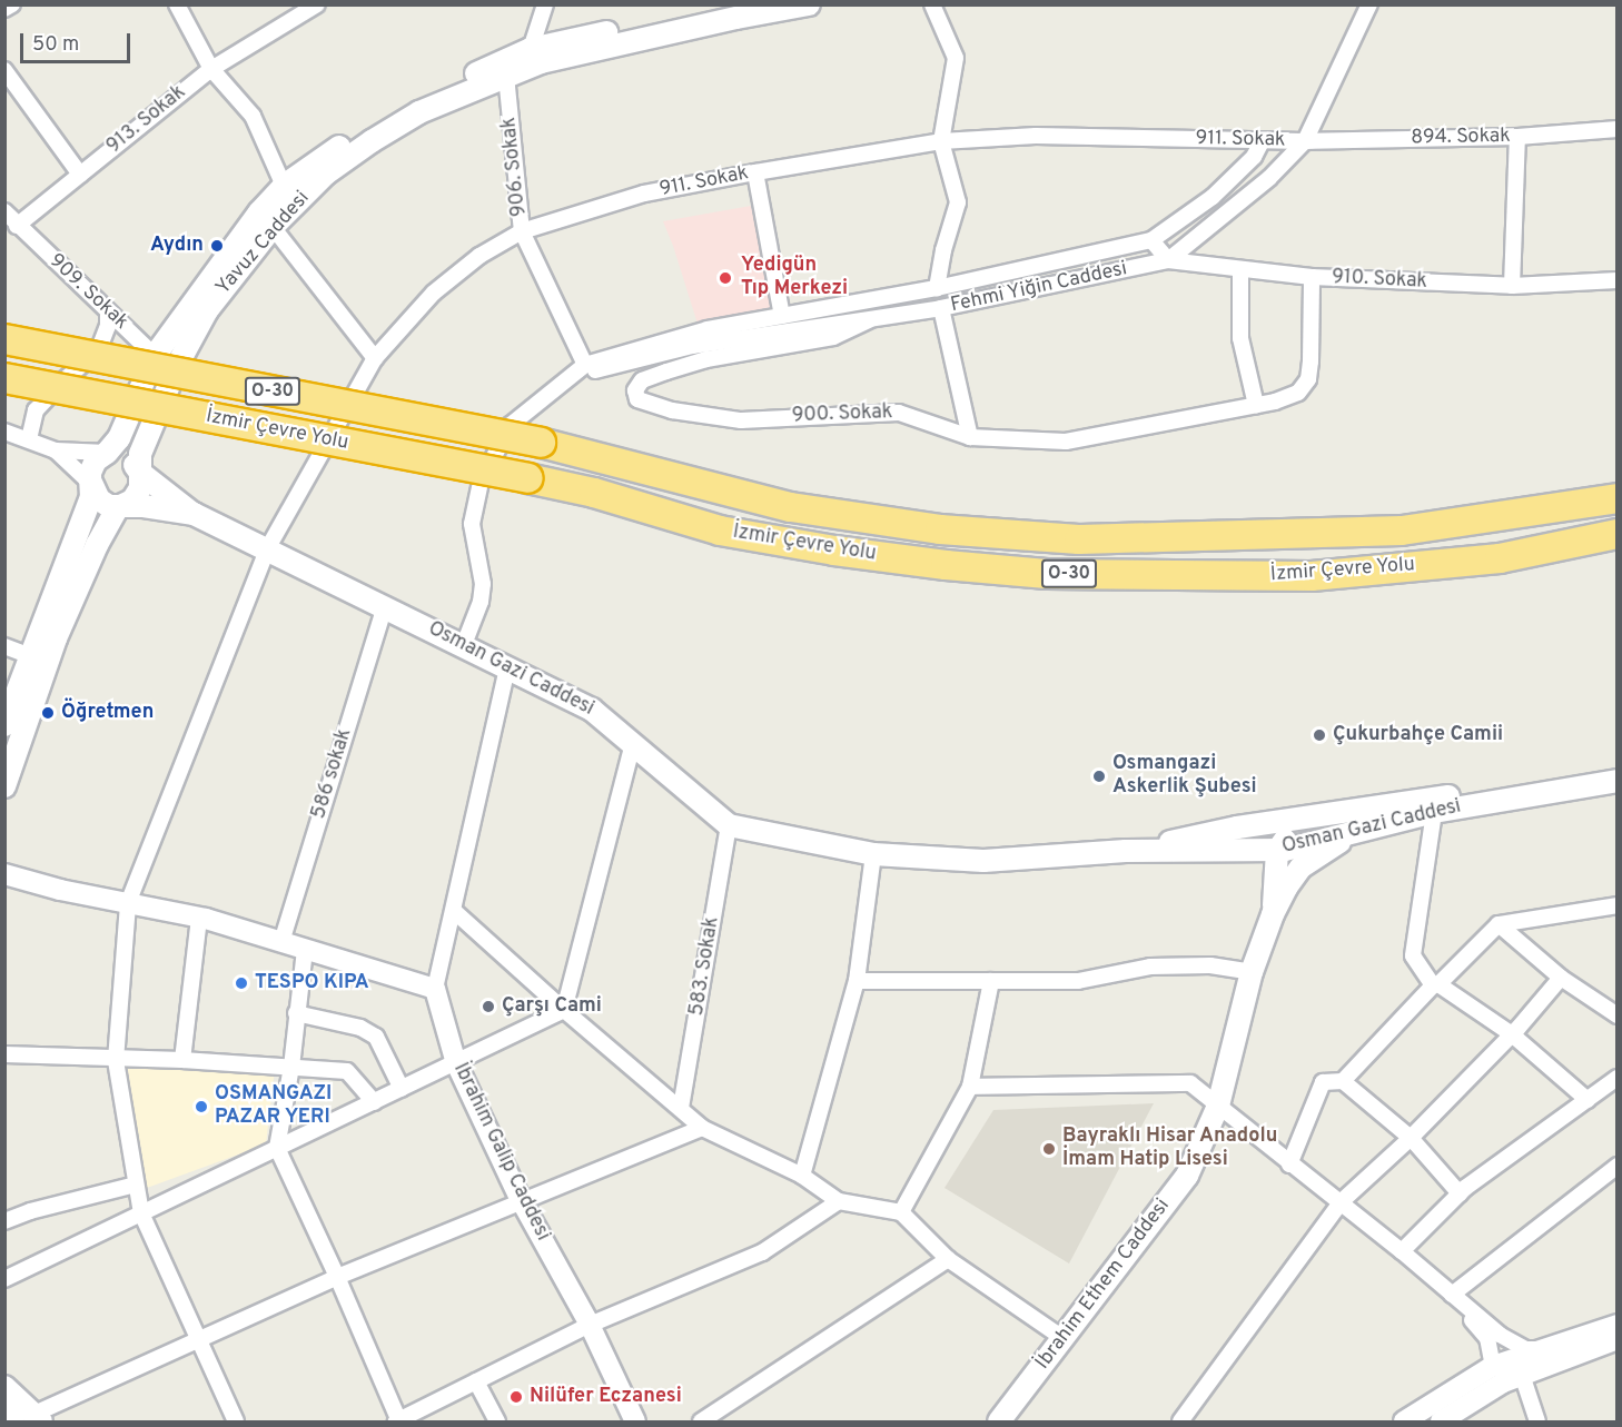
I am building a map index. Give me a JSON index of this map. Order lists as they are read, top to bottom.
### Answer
{
  "streets": {
    "highway": ["O-30", "İzmir Çevre Yolu"],
    "main road": ["Yavuz Caddesi", "Osman Gazi Caddesi", "İbrahim Ethem Caddesi"],
    "street": [
      "913. Sokak",
      "894. Sokak",
      "911. Sokak",
      "906. Sokak",
      "910. Sokak",
      "Fehmi Yiğin Caddesi",
      "909. Sokak",
      "900. Sokak",
      "586 sokak",
      "583. Sokak",
      "İbrahim Galip Caddesi"
    ]
  },
  "crossings": [
    ["913. Sokak", "909. Sokak"],
    ["894. Sokak", "911. Sokak"],
    ["894. Sokak", "Fehmi Yiğin Caddesi"],
    ["911. Sokak", "906. Sokak"],
    ["911. Sokak", "Fehmi Yiğin Caddesi"],
    ["911. Sokak", "Osman Gazi Caddesi"],
    ["906. Sokak", "Yavuz Caddesi"],
    ["906. Sokak", "Fehmi Yiğin Caddesi"],
    ["Yavuz Caddesi", "909. Sokak"],
    ["Yavuz Caddesi", "Osman Gazi Caddesi"],
    ["910. Sokak", "Fehmi Yiğin Caddesi"],
    ["910. Sokak", "900. Sokak"],
    ["Fehmi Yiğin Caddesi", "900. Sokak"],
    ["Fehmi Yiğin Caddesi", "Osman Gazi Caddesi"],
    ["Osman Gazi Caddesi", "586 sokak"],
    ["Osman Gazi Caddesi", "583. Sokak"],
    ["Osman Gazi Caddesi", "İbrahim Ethem Caddesi"]
  ],
  "places": [
    "Aydın",
    "Yedigün Tıp Merkezi",
    "Öğretmen",
    "Çukurbahçe Camii",
    "Osmangazi Askerlik Şubesi",
    "TESPO KIPA",
    "Çarşı Cami",
    "OSMANGAZI PAZAR YERI",
    "Bayraklı Hisar Anadolu İmam Hatip Lisesi",
    "Nilüfer Eczanesi"
  ],
  "scale_bar": "50 m"
}
